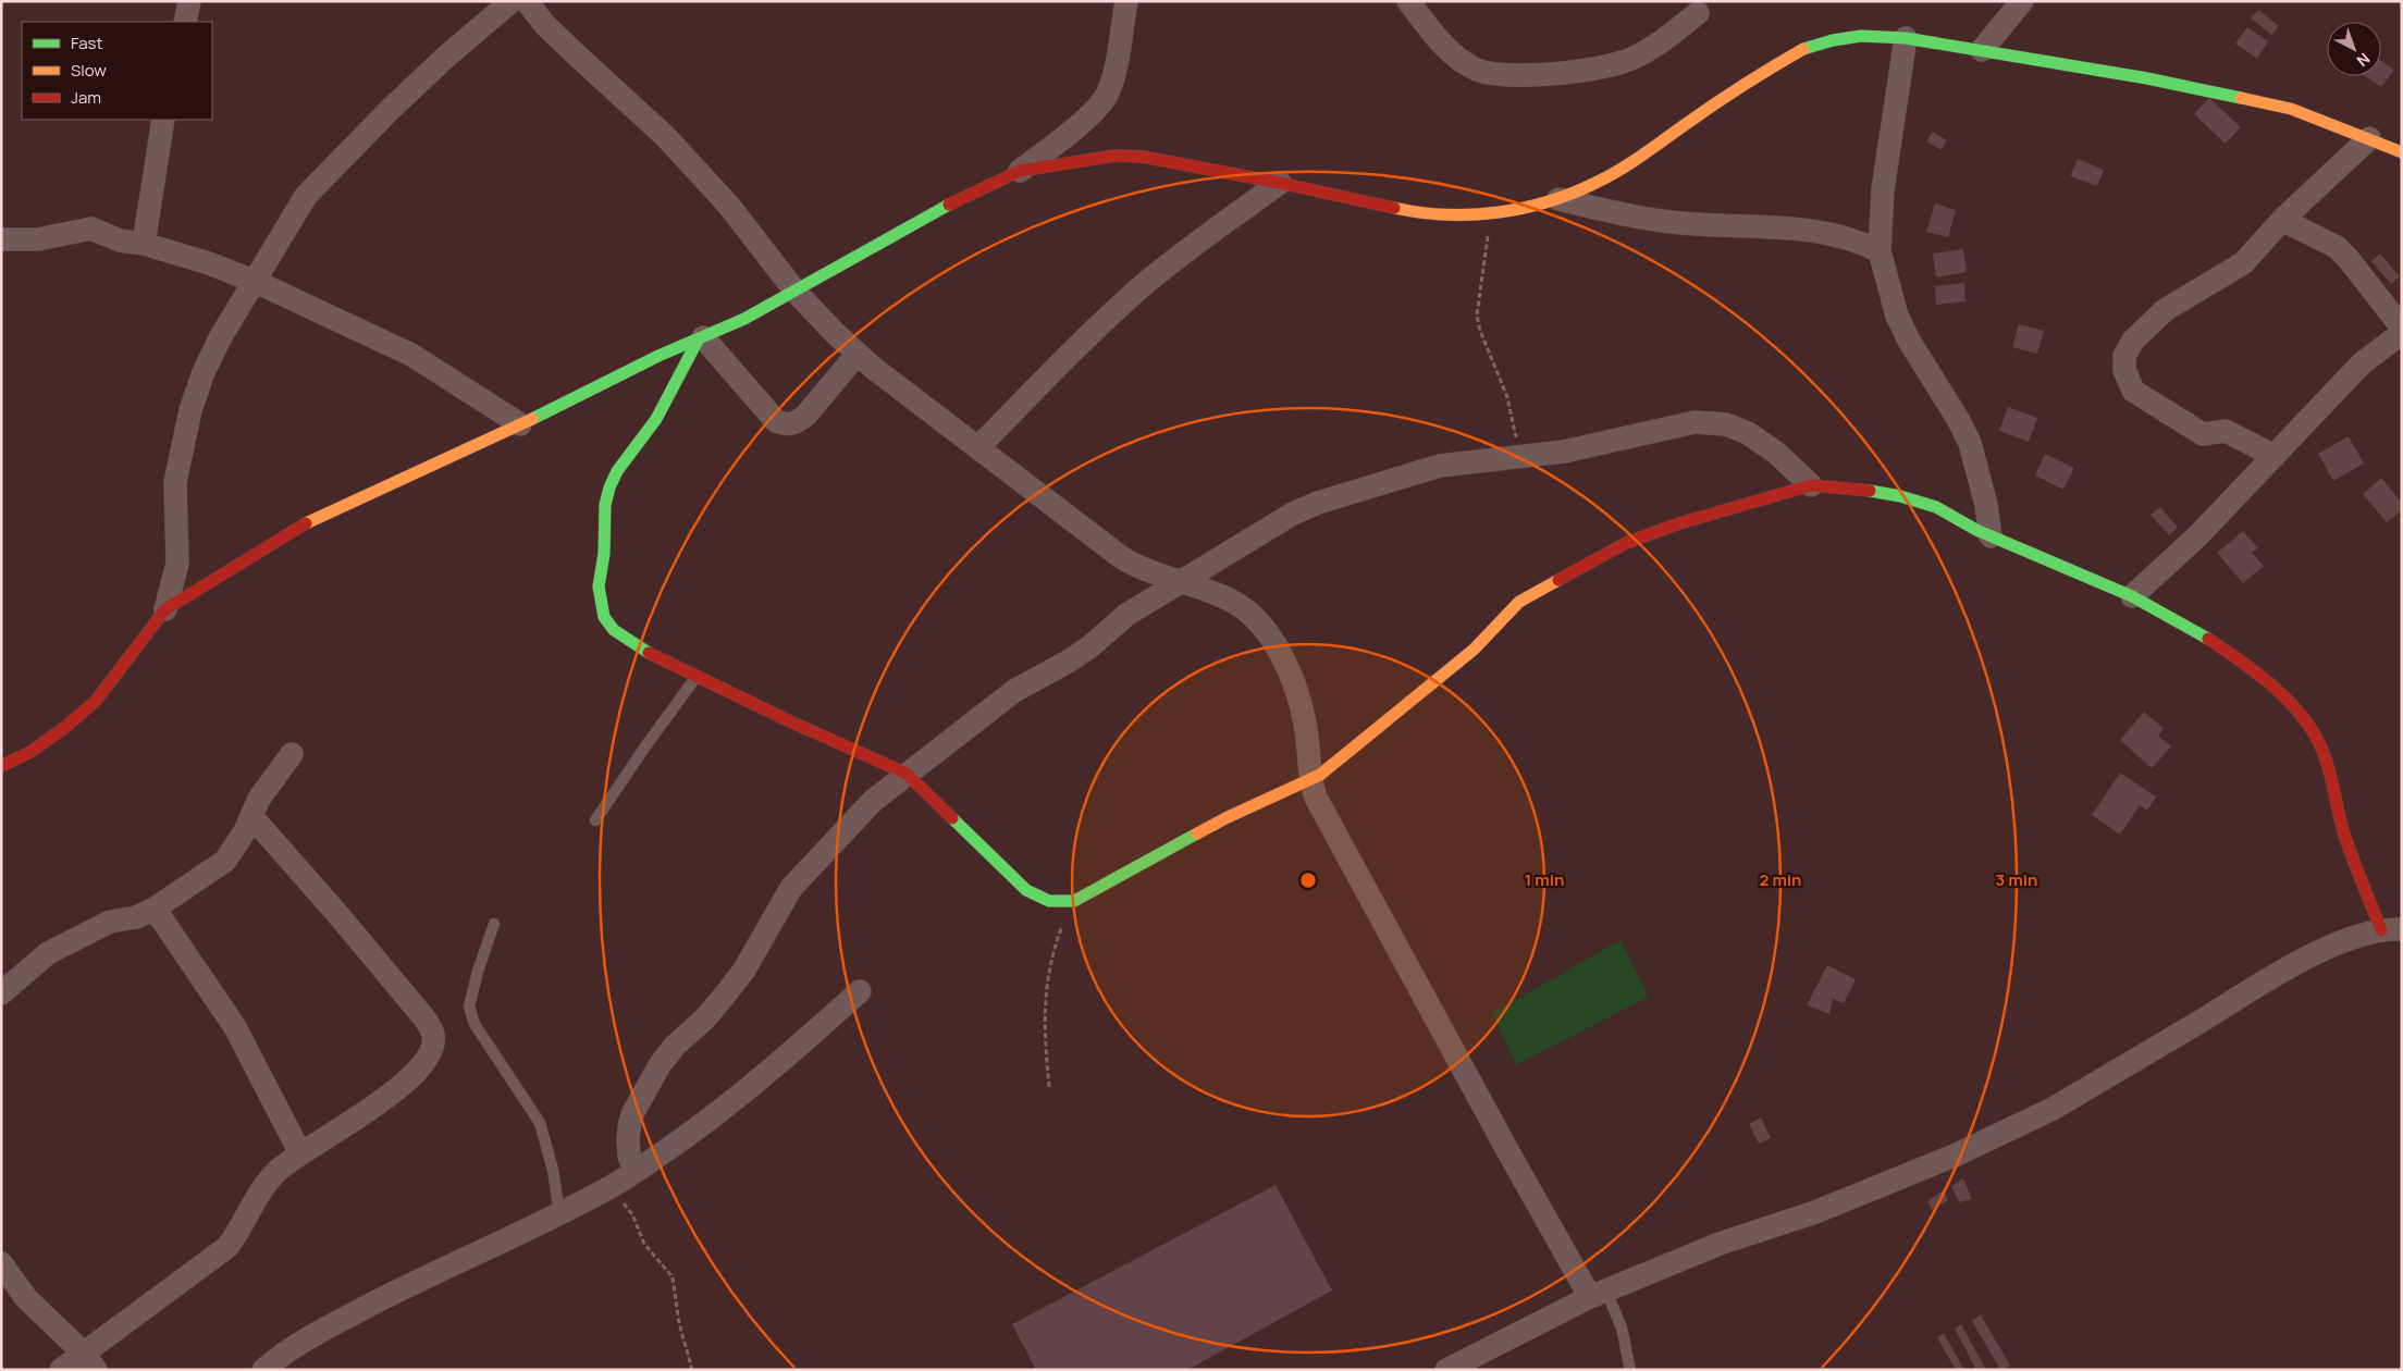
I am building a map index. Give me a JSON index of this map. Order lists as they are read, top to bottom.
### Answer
{
  "legend": ["Fast", "Slow", "Jam"],
  "north": "bottom right",
  "rings": ["1 min", "2 min", "3 min"]
}
